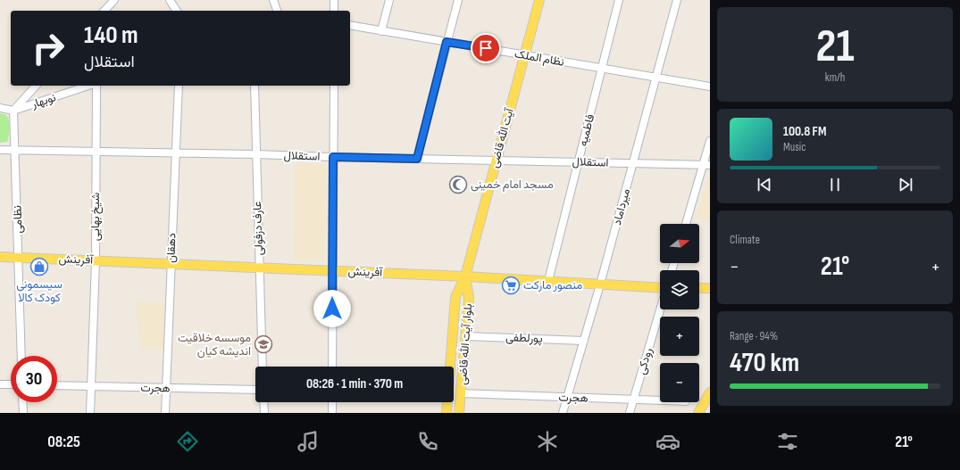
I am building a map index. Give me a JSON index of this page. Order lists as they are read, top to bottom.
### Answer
{
  "streets": {
    "main road": ["آیت الله قاضی", "آفرینش", "بلوار آیت الله قاضی"],
    "street": [
      "نظام الملک",
      "نوبهار",
      "فاطمیه",
      "استقلال",
      "میرداماد",
      "شیخ بهایی",
      "نظامی",
      "عارف دزفولی",
      "دهقان",
      "پورلطفی",
      "رودکی",
      "هجرت"
    ]
  },
  "crossings": [
    ["نظام الملک", "فاطمیه"],
    ["نظام الملک", "آیت الله قاضی"],
    ["نظام الملک", "میرداماد"],
    ["نوبهار", "نظامی"],
    ["فاطمیه", "استقلال"],
    ["فاطمیه", "آفرینش"],
    ["آیت الله قاضی", "استقلال"],
    ["آیت الله قاضی", "آفرینش"],
    ["آیت الله قاضی", "بلوار آیت الله قاضی"],
    ["استقلال", "میرداماد"],
    ["استقلال", "شیخ بهایی"],
    ["استقلال", "نظامی"],
    ["استقلال", "عارف دزفولی"],
    ["استقلال", "دهقان"],
    ["میرداماد", "آفرینش"],
    ["میرداماد", "پورلطفی"],
    ["میرداماد", "هجرت"],
    ["شیخ بهایی", "آفرینش"],
    ["شیخ بهایی", "هجرت"],
    ["نظامی", "آفرینش"],
    ["عارف دزفولی", "آفرینش"],
    ["دهقان", "آفرینش"],
    ["دهقان", "هجرت"],
    ["آفرینش", "بلوار آیت الله قاضی"],
    ["پورلطفی", "بلوار آیت الله قاضی"],
    ["بلوار آیت الله قاضی", "هجرت"],
    ["رودکی", "هجرت"]
  ],
  "places": {
    "mosque": ["مسجد امام خمینی"],
    "shop": ["سیسمونی کودک کالا"],
    "supermarket": ["منصور مارکت"],
    "school or university": ["موسسه خلاقیت اندیشه کیان"]
  },
  "north": "right",
  "page": {
    "tile": [
      ["21", "km/h"],
      "Climate",
      ["Range · 94%", "470 km"]
    ],
    "turn": ["140 m", "استقلال"],
    "song": ["100.8 FM", "Music"],
    "map_buttons": ["+", "−"],
    "heat": ["−", "21°", "+"],
    "limit": "30",
    "trip": "08:26 · 1 min · 370 m",
    "tabs": ["08:25", "21°"]
  }
}
